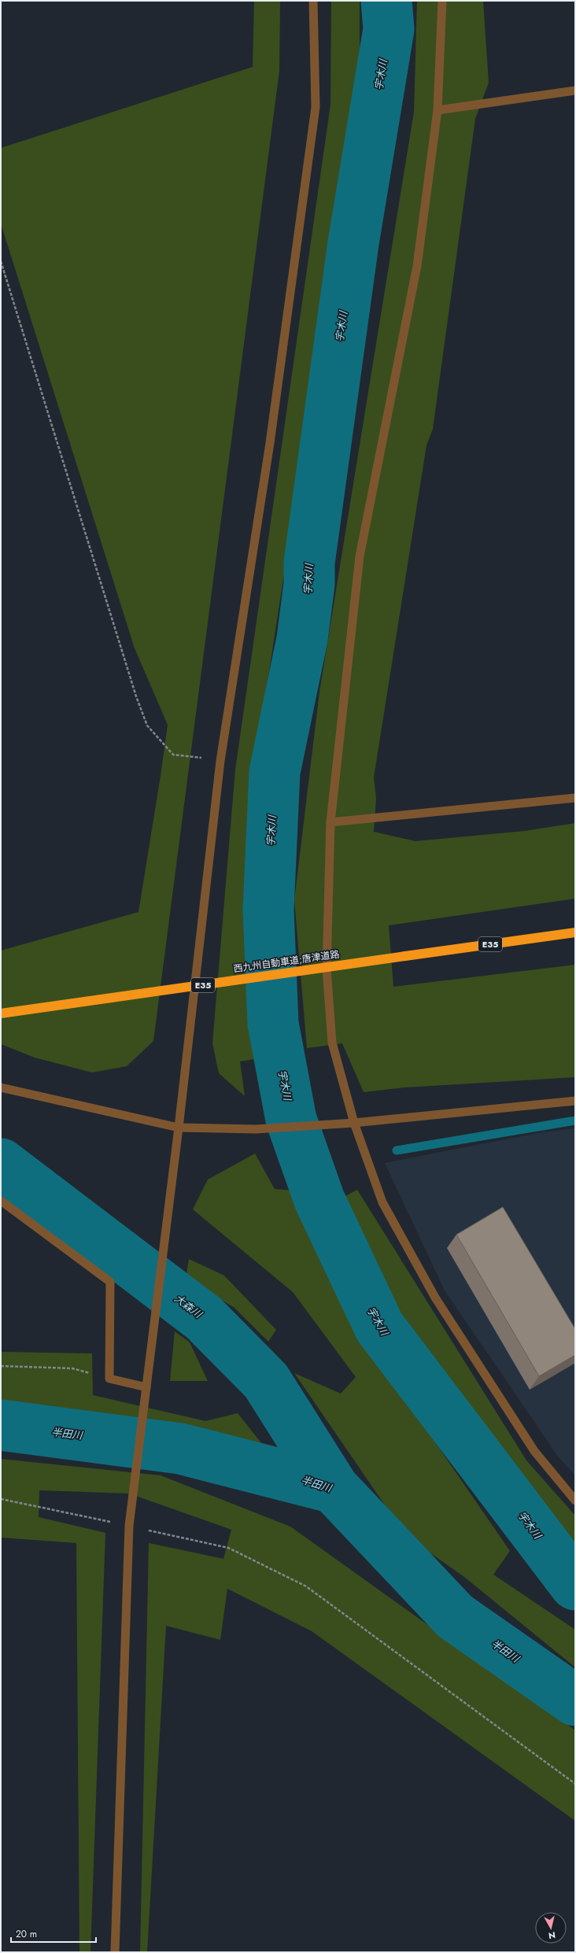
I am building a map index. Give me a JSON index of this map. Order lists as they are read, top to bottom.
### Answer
{
  "streets": {
    "highway": ["E35", "西九州自動車道;唐津道路"]
  },
  "water": ["宇木川", "大森川", "半田川"],
  "scale_bar": "20 m",
  "north": "bottom"
}
